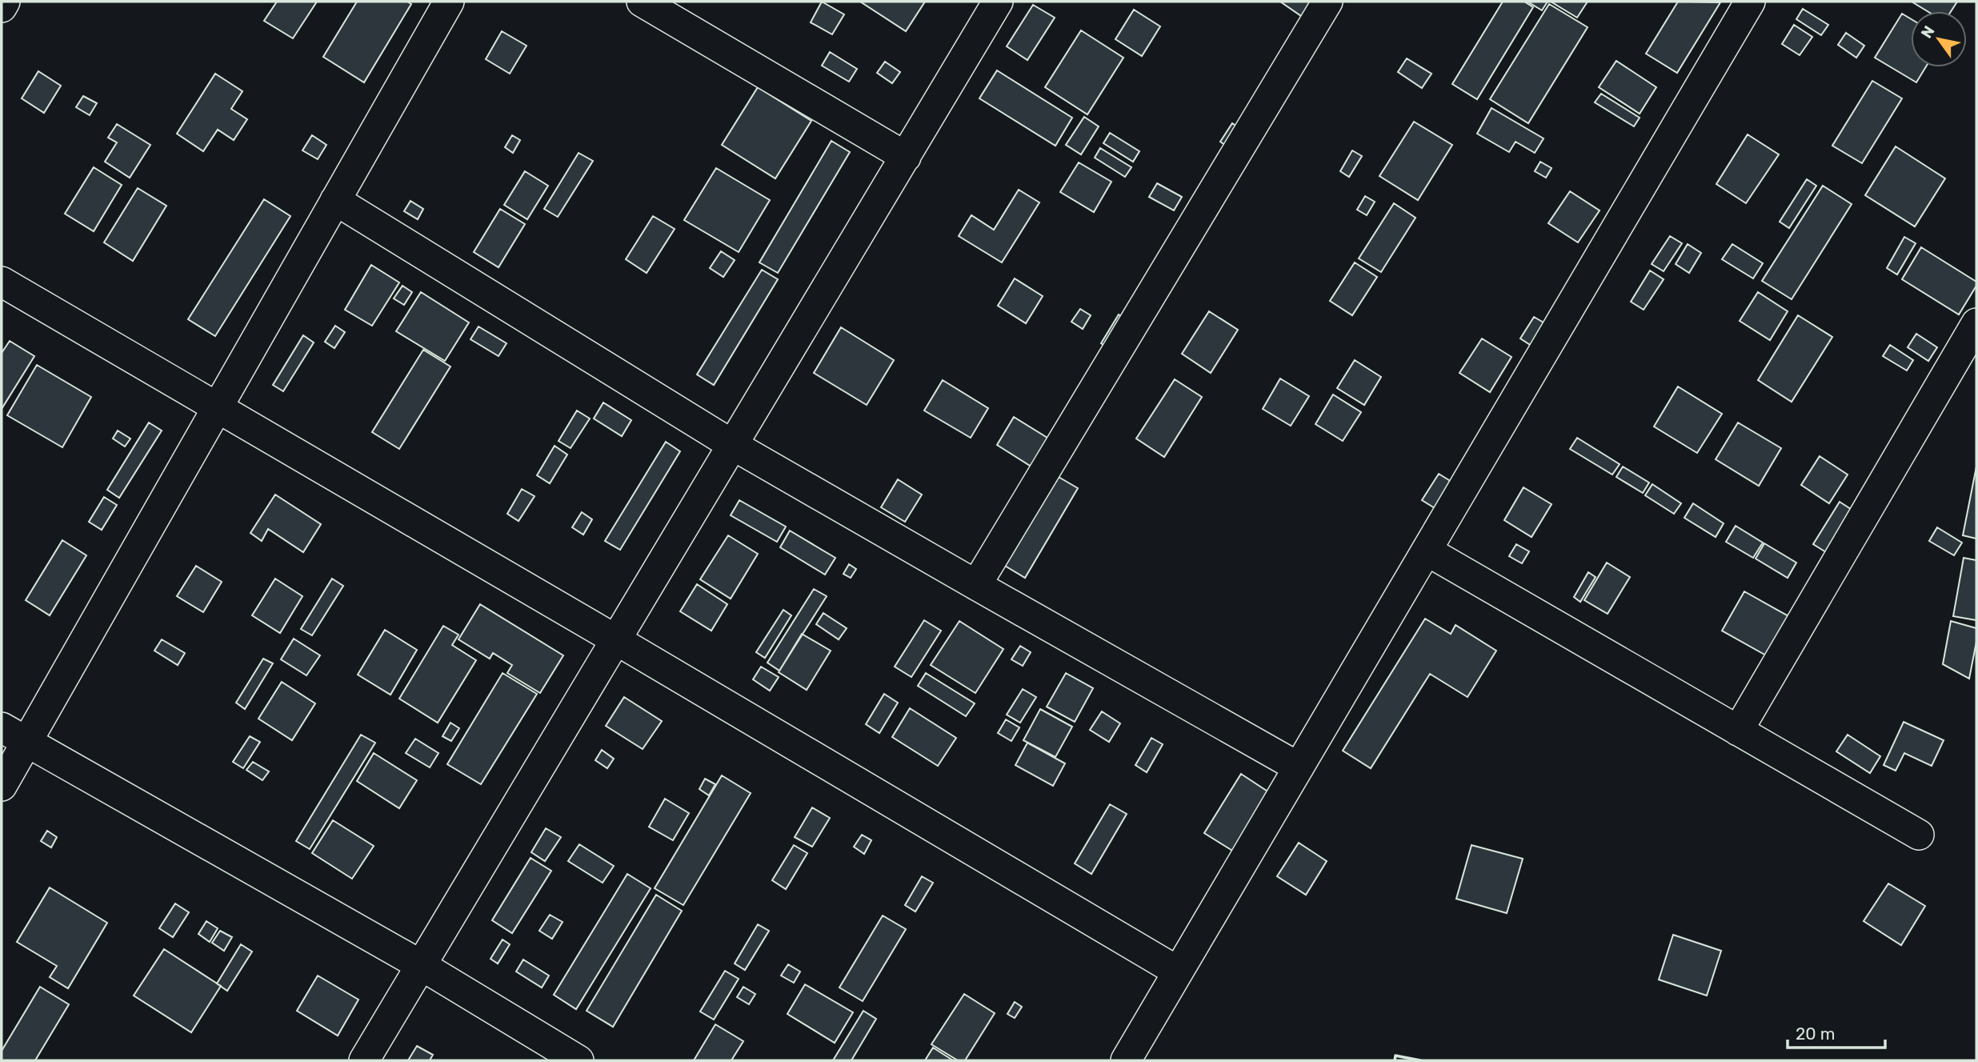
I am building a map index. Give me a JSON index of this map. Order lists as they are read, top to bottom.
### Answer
{
  "scale_bar": "20 m",
  "north": "top left"
}
